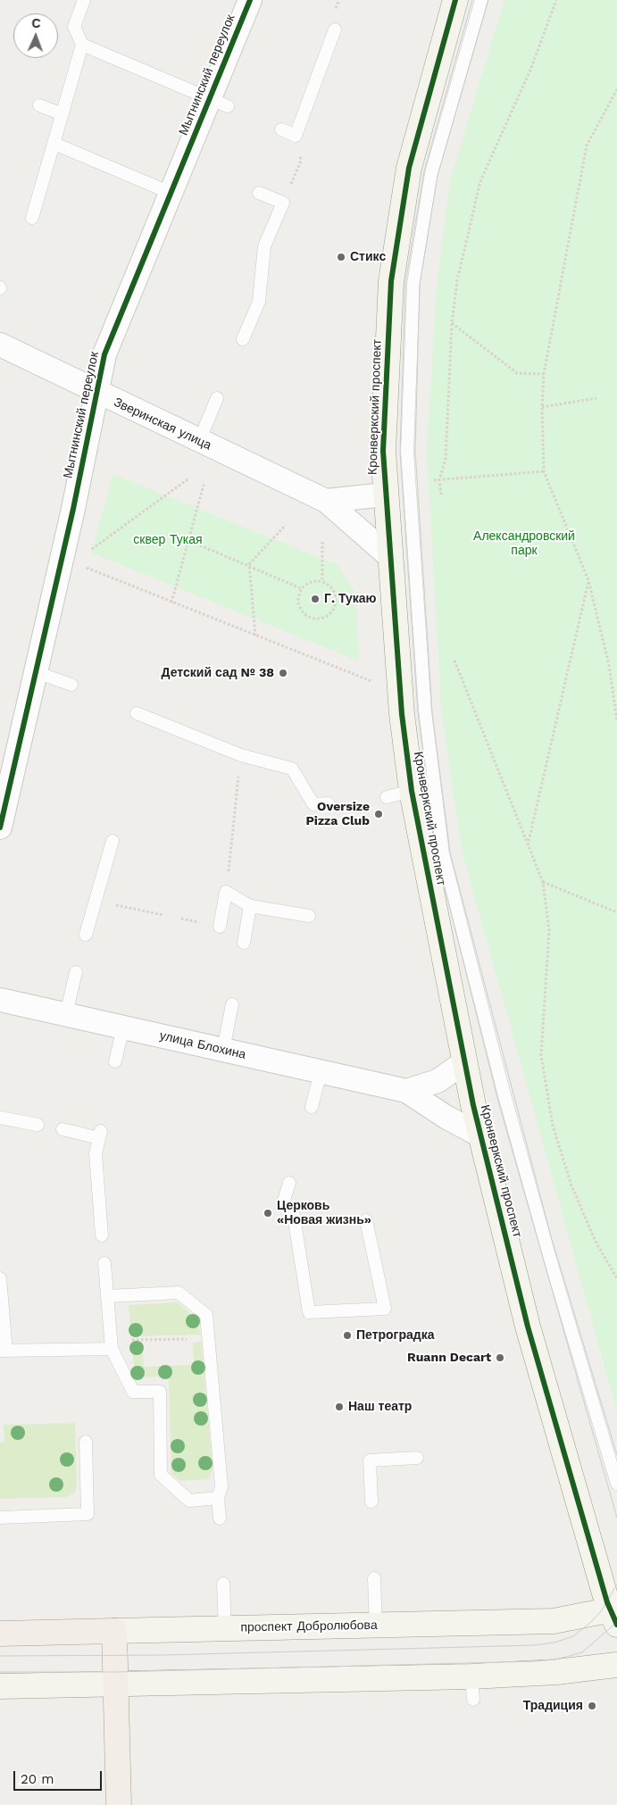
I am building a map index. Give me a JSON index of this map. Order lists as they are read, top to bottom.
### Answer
{
  "streets": {
    "main road": ["проспект Добролюбова"],
    "street": [
      "Мытнинский переулок",
      "Кронверкский проспект",
      "Зверинская улица",
      "улица Блохина"
    ]
  },
  "crossings": [
    ["Мытнинский переулок", "Зверинская улица"],
    ["Кронверкский проспект", "Зверинская улица"],
    ["Кронверкский проспект", "улица Блохина"],
    ["Кронверкский проспект", "проспект Добролюбова"]
  ],
  "parks": ["Александровский парк", "сквер Тукая"],
  "places": [
    "Стикс",
    "Г. Тукаю",
    "Детский сад № 38",
    "Oversize Pizza Club",
    "Церковь «Новая жизнь»",
    "Петроградка",
    "Ruann Decart",
    "Наш театр",
    "Традиция"
  ],
  "scale_bar": "20 m",
  "north": "top"
}
